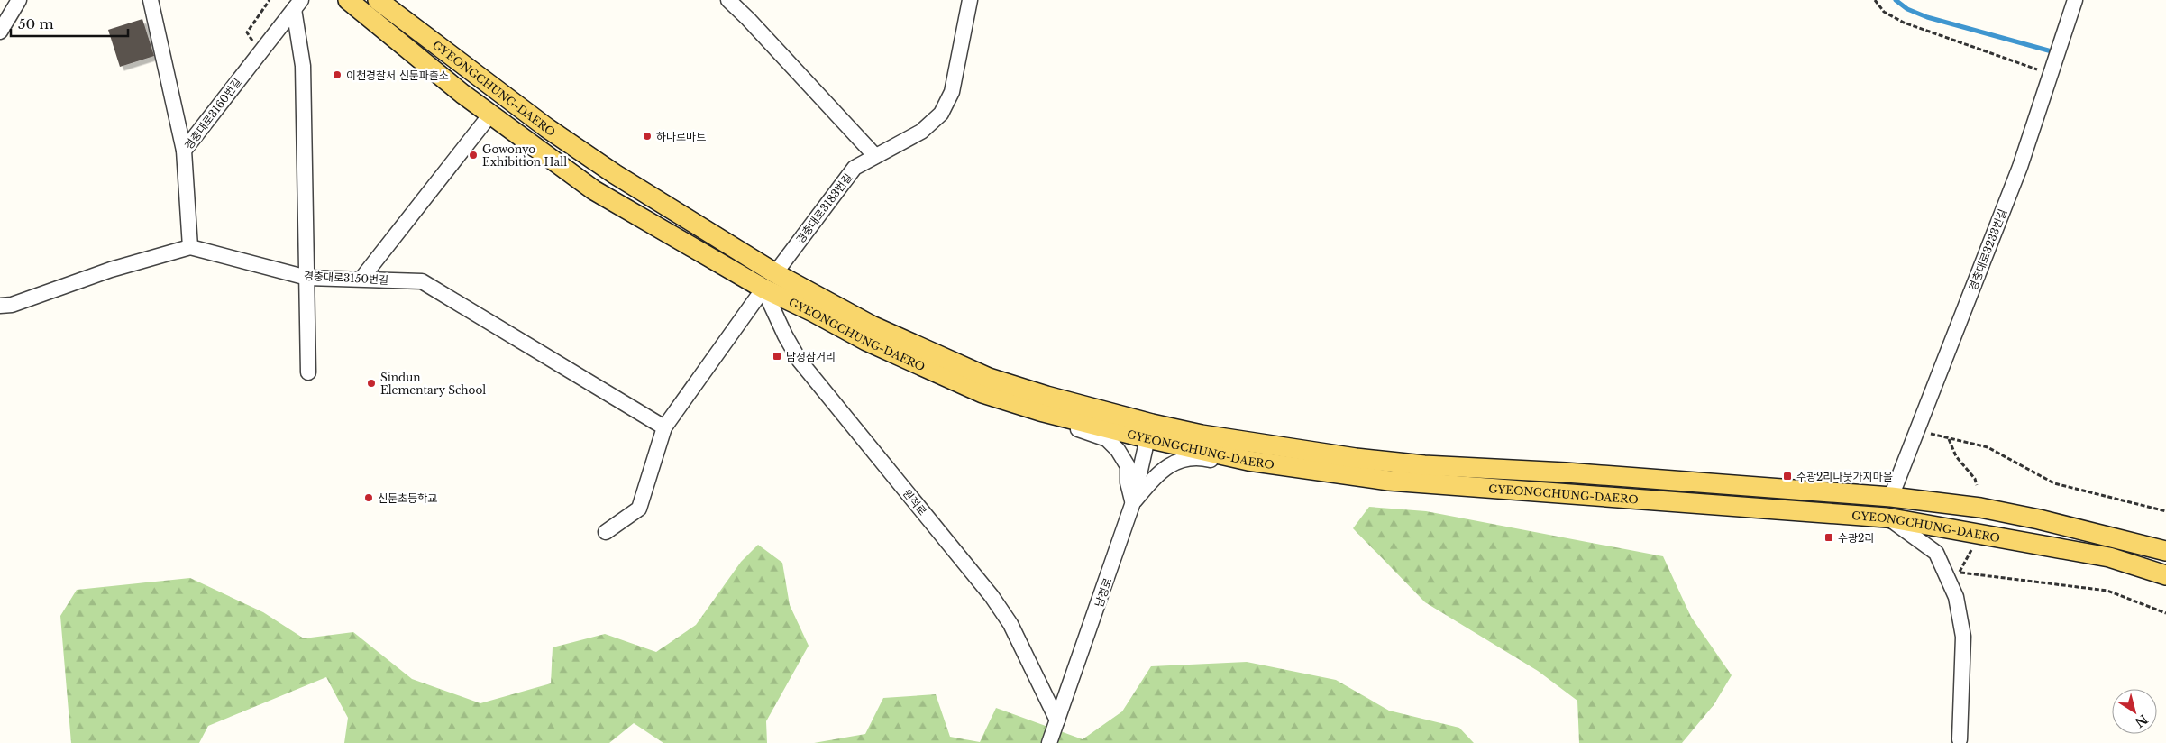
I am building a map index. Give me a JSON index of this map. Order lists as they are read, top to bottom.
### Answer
{
  "streets": {
    "main road": ["GYEONGCHUNG-DAERO"],
    "street": [
      "경충대로3160번길",
      "경충대로3183번길",
      "경충대로3233번길",
      "경충대로3150번길",
      "원적로",
      "남정로"
    ]
  },
  "crossings": [
    ["GYEONGCHUNG-DAERO", "경충대로3183번길"],
    ["GYEONGCHUNG-DAERO", "경충대로3233번길"],
    ["GYEONGCHUNG-DAERO", "원적로"],
    ["GYEONGCHUNG-DAERO", "남정로"],
    ["경충대로3160번길", "경충대로3150번길"],
    ["원적로", "남정로"]
  ],
  "places": {
    "other": [
      "이천경찰서 신둔파출소",
      "하나로마트",
      "Gowonyo Exhibition Hall",
      "Sindun Elementary School",
      "신둔초등학교"
    ],
    "transit": ["남정삼거리", "수광2리나뭇가지마을", "수광2리"]
  },
  "scale_bar": "50 m",
  "north": "bottom right"
}
